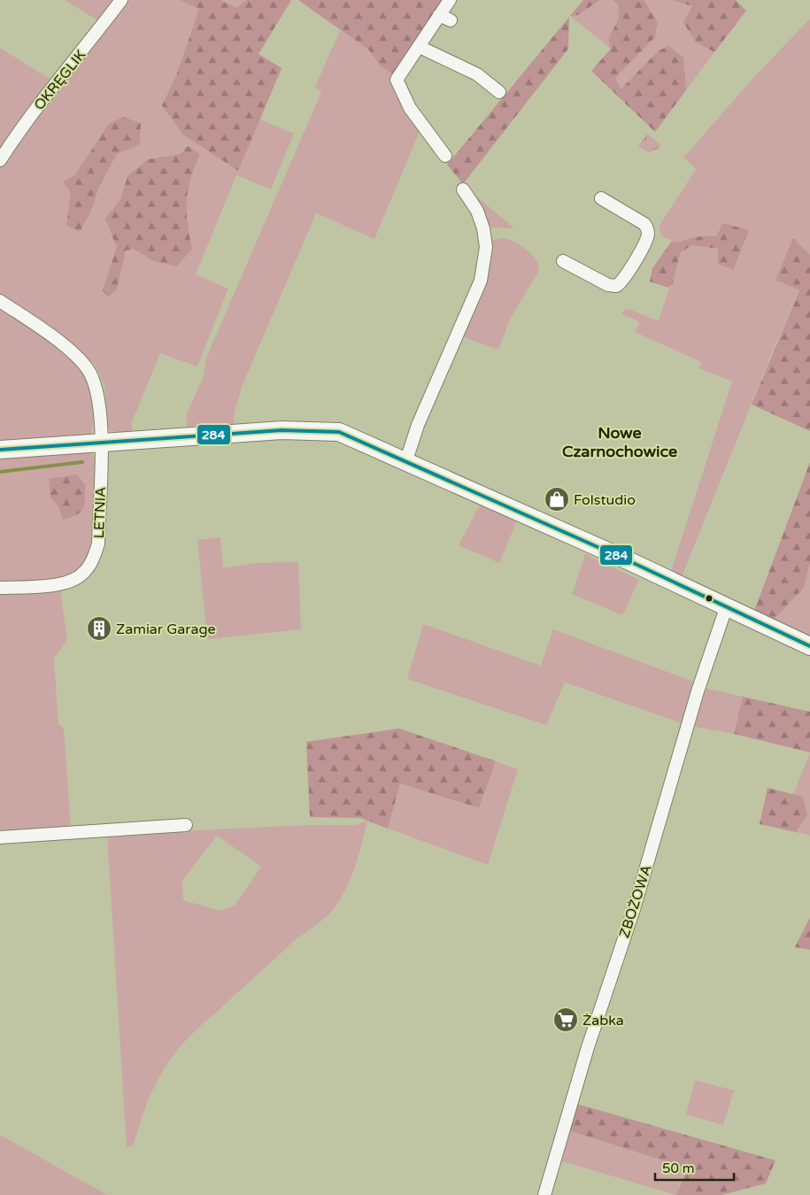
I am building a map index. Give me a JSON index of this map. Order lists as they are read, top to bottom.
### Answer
{
  "streets": {
    "street": ["OKRĘGLIK", "LETNIA", "ZBOŻOWA"]
  },
  "districts": ["Nowe Czarnochowice"],
  "places": {
    "shop": ["Folstudio"],
    "building": ["Zamiar Garage"],
    "supermarket": ["Żabka"]
  },
  "lines": ["transit line 284"],
  "scale_bar": "50 m"
}
